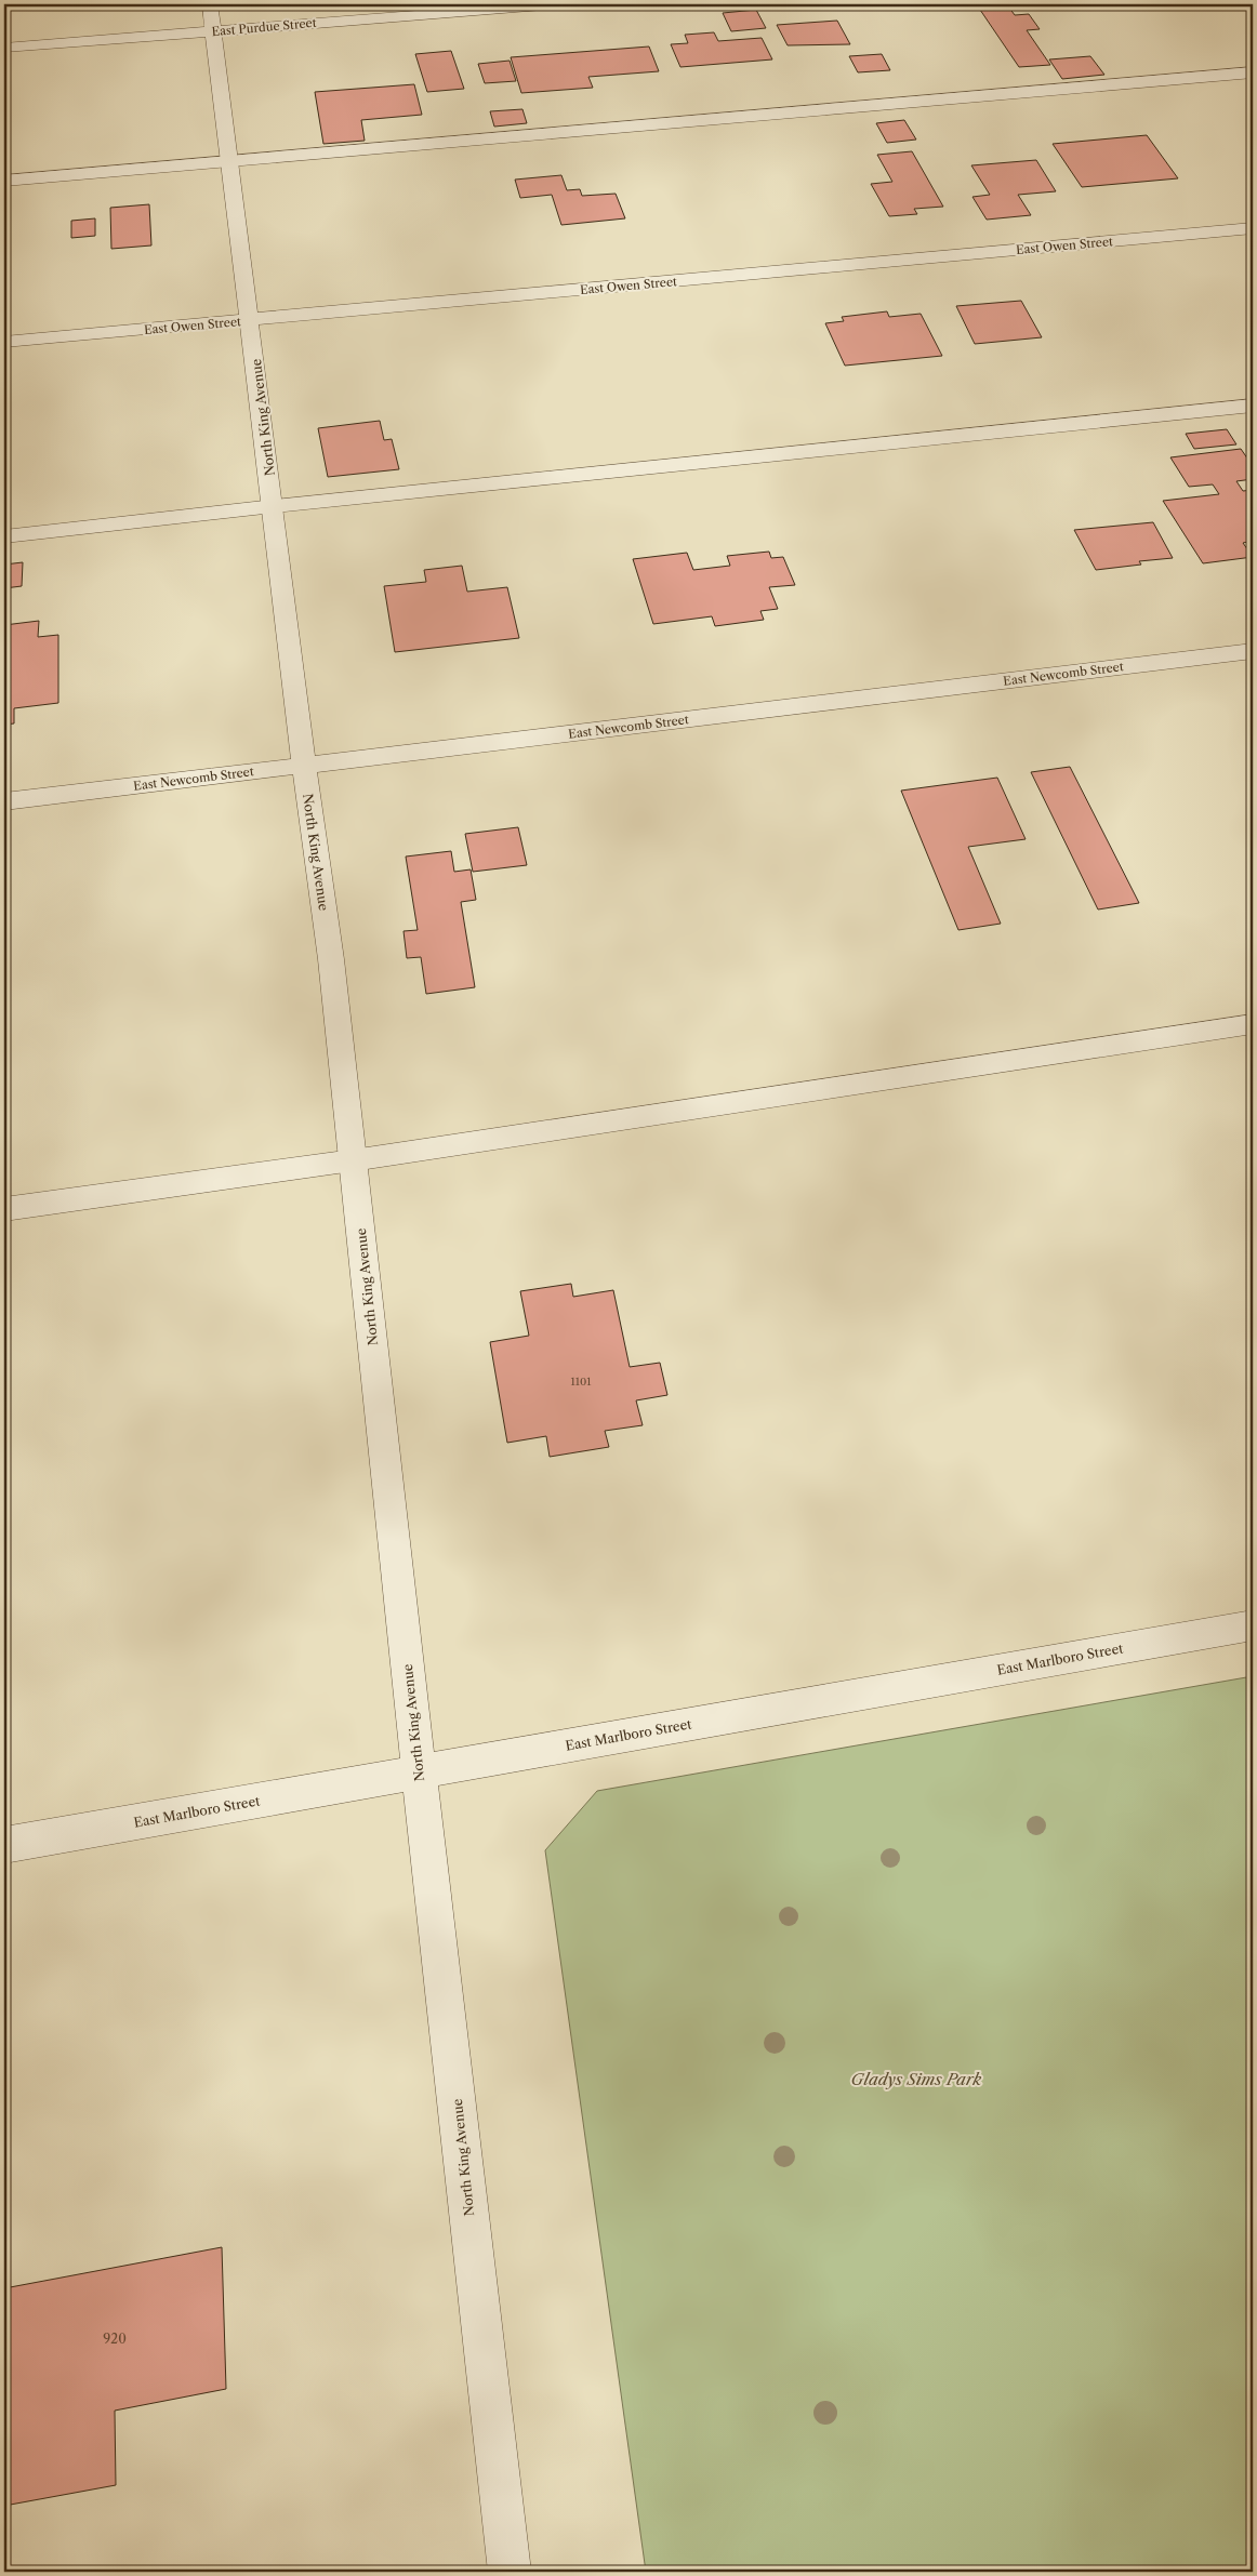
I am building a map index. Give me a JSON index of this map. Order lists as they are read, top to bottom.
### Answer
{
  "streets": {
    "street": [
      "East Purdue Street",
      "East Owen Street",
      "North King Avenue",
      "East Newcomb Street",
      "East Marlboro Street"
    ]
  },
  "crossings": [
    ["East Purdue Street", "North King Avenue"],
    ["East Owen Street", "North King Avenue"],
    ["North King Avenue", "East Newcomb Street"],
    ["North King Avenue", "East Marlboro Street"]
  ],
  "parks": ["Gladys Sims Park"],
  "house_numbers": ["1101", "920"]
}
